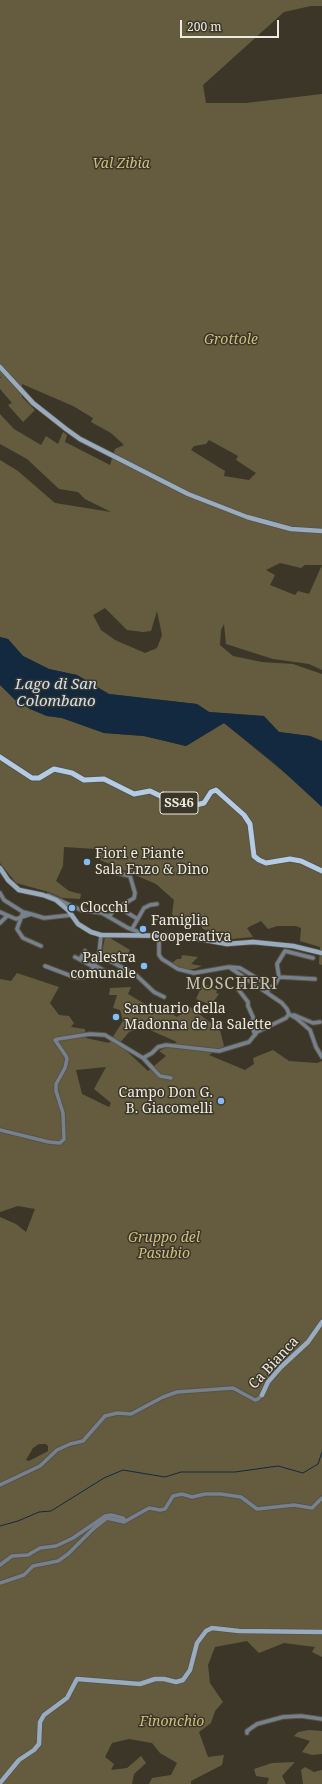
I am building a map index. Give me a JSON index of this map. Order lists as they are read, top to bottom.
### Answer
{
  "streets": {
    "main road": ["SS46"],
    "street": ["Ca Bianca"]
  },
  "districts": ["MOSCHERI"],
  "water": ["Lago di San Colombano"],
  "parks": [
    "Val Zibia",
    "Grottole",
    "Gruppo del Pasubio",
    "Finonchio"
  ],
  "places": [
    "Fiori e Piante Sala Enzo & Dino",
    "Clocchi",
    "Famiglia Cooperativa",
    "Palestra comunale",
    "Santuario della Madonna de la Salette",
    "Campo Don G. B. Giacomelli"
  ],
  "scale_bar": "200 m"
}
